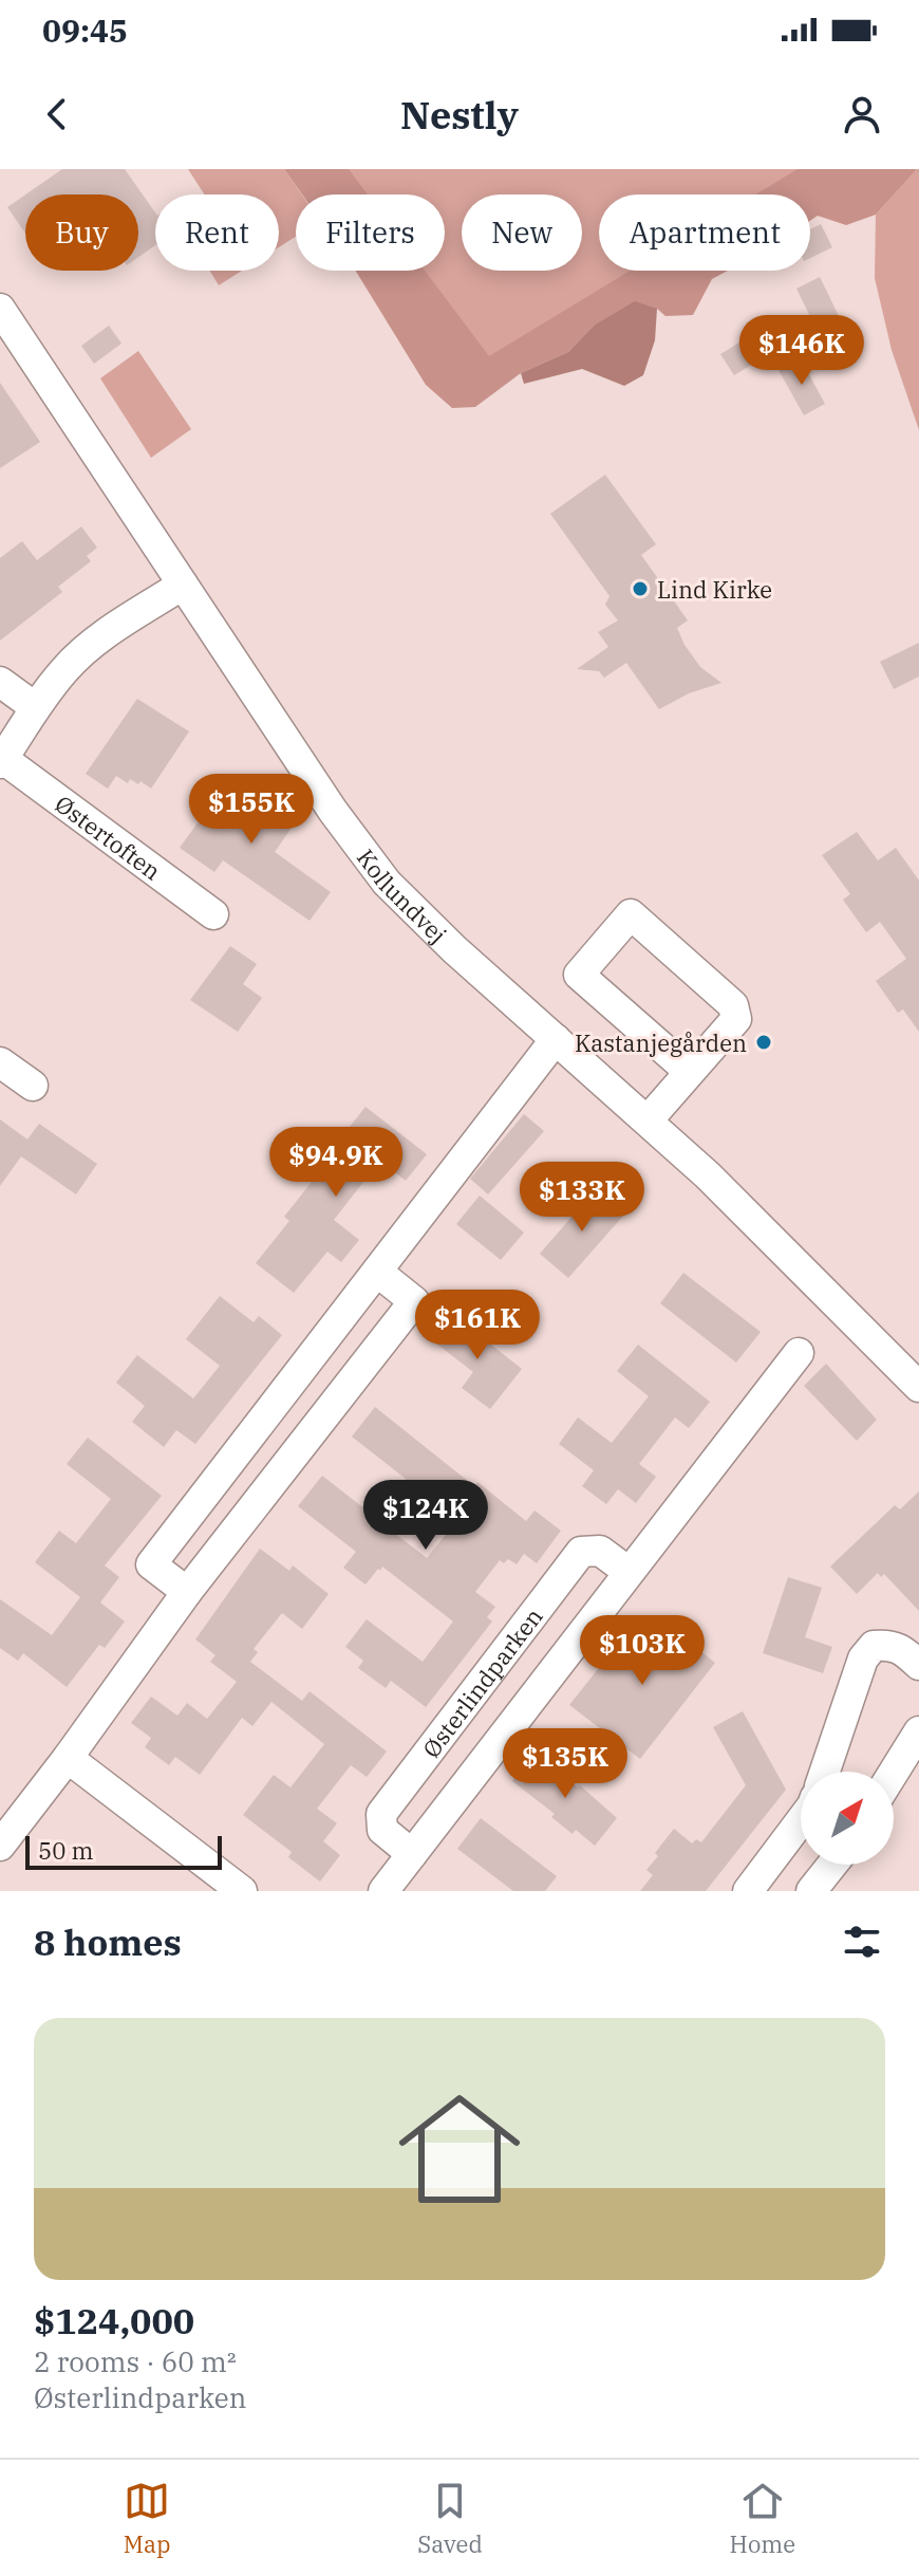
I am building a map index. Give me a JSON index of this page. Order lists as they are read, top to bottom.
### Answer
{
  "streets": {
    "street": ["Østertoften", "Kollundvej", "Østerlindparken"]
  },
  "crossings": [
    ["Østertoften", "Kollundvej"]
  ],
  "places": ["Lind Kirke", "Kastanjegården"],
  "scale_bar": "50 m",
  "north": "top right",
  "page": {
    "status": "09:45",
    "header": "Nestly",
    "chip": [
      "Buy",
      "Rent",
      "Filters",
      "New",
      "Apartment"
    ],
    "price": [
      "$146K",
      "$155K",
      "$94.9K",
      "$133K",
      "$161K",
      "$124K",
      "$103K",
      "$135K"
    ],
    "scale": "50 m",
    "heading": "8 homes",
    "list": [
      {
        "name": "$124,000",
        "note": "2 rooms · 60 m² · Østerlindparken"
      }
    ],
    "tabs": ["Map", "Saved", "Home"]
  }
}
